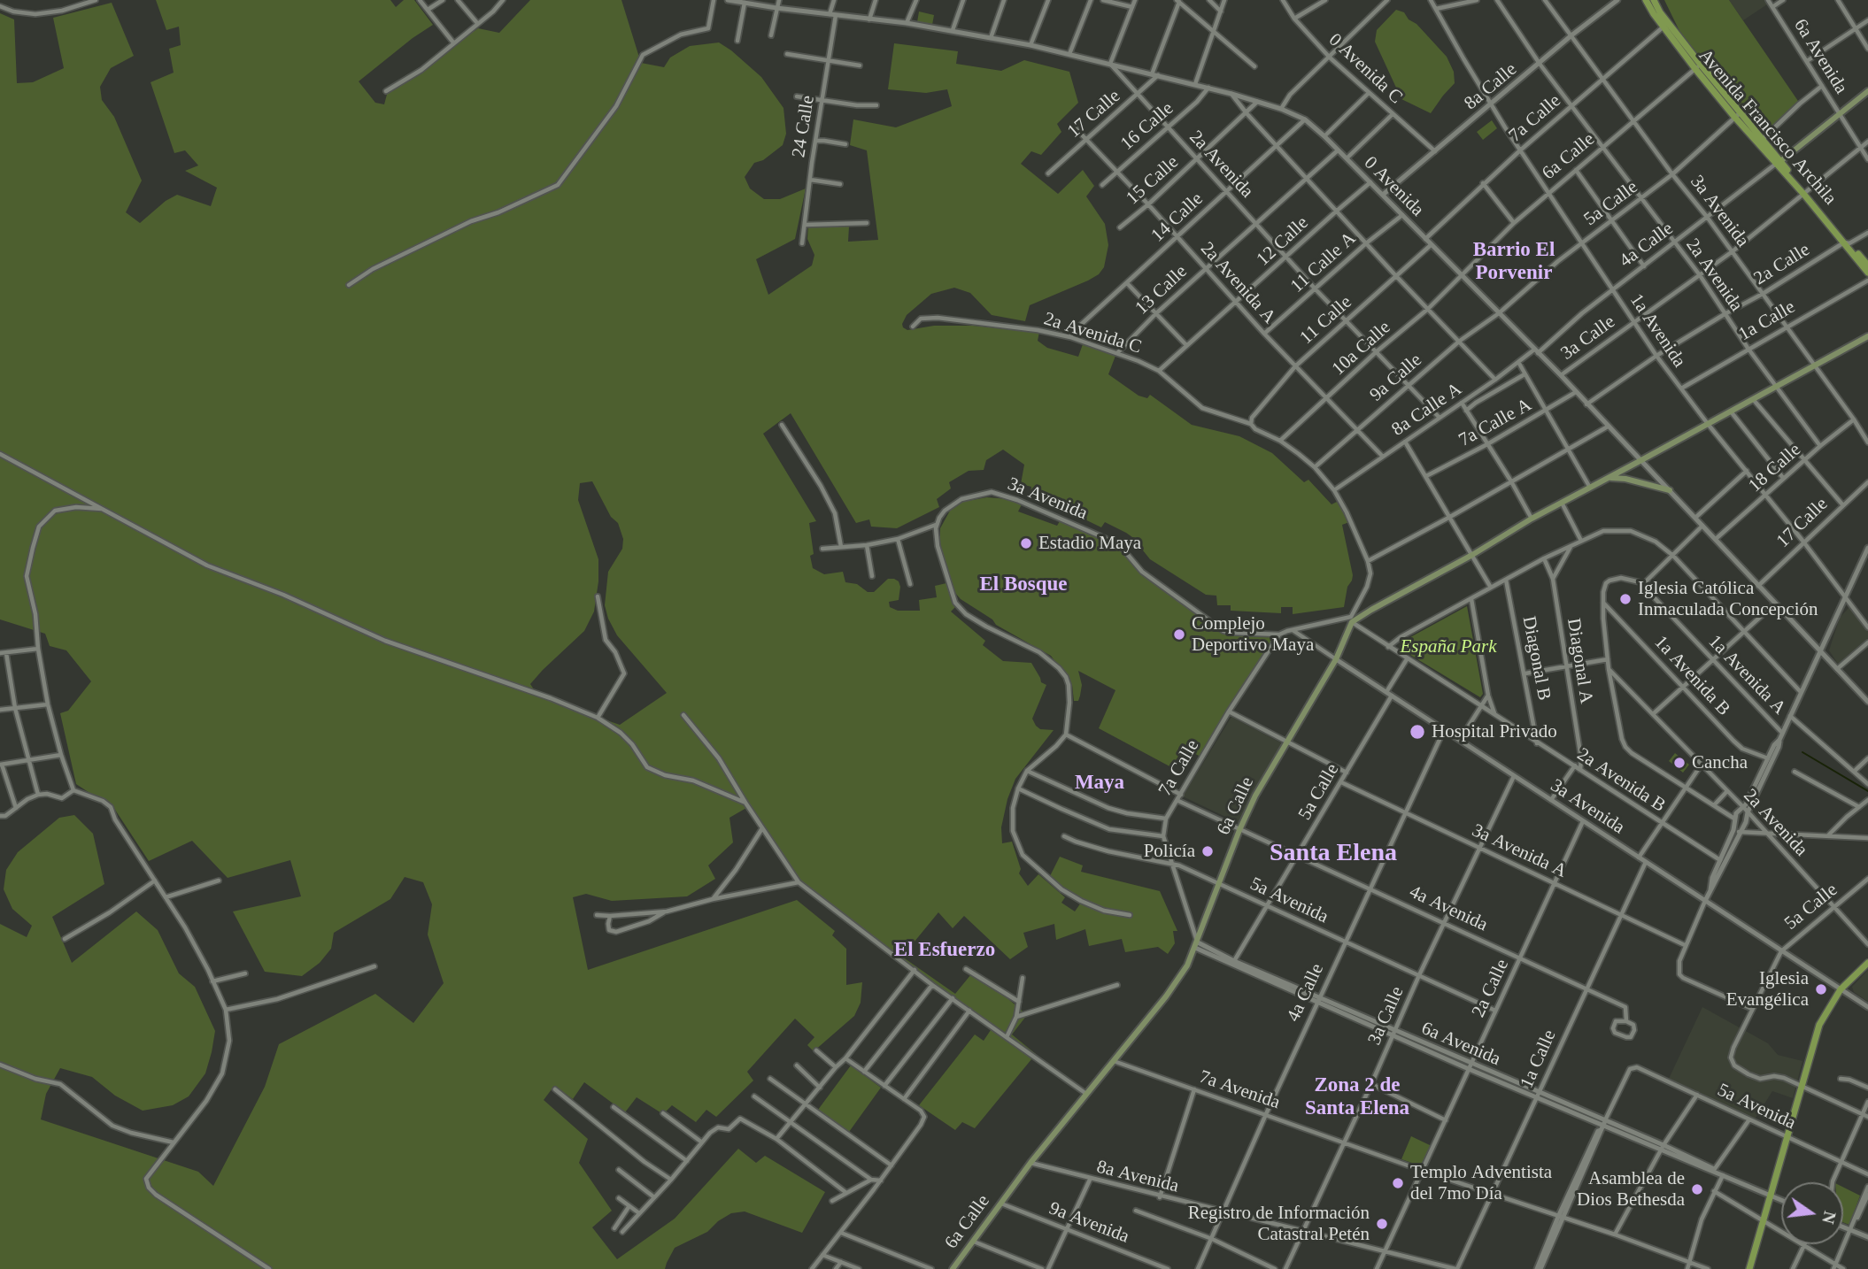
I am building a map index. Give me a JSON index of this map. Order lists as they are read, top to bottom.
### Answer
{
  "streets": {
    "main road": ["Avenida Francisco Archila", "6a Calle"],
    "street": [
      "6a Avenida",
      "0 Avenida C",
      "8a Calle",
      "17 Calle",
      "7a Calle",
      "24 Calle",
      "16 Calle",
      "2a Avenida",
      "15 Calle",
      "0 Avenida",
      "5a Calle",
      "3a Avenida",
      "14 Calle",
      "12 Calle",
      "4a Calle",
      "11 Calle A",
      "2a Calle",
      "2a Avenida A",
      "13 Calle",
      "11 Calle",
      "1a Calle",
      "1a Avenida",
      "2a Avenida C",
      "3a Calle",
      "10a Calle",
      "9a Calle",
      "8a Calle A",
      "7a Calle A",
      "18 Calle",
      "Diagonal B",
      "Diagonal A",
      "1a Avenida A",
      "1a Avenida B",
      "2a Avenida B",
      "3a Avenida A",
      "5a Avenida",
      "4a Avenida",
      "7a Avenida",
      "8a Avenida",
      "9a Avenida"
    ]
  },
  "crossings": [
    ["6a Avenida", "7a Calle"],
    ["6a Avenida", "6a Calle"],
    ["6a Avenida", "5a Calle"],
    ["6a Avenida", "4a Calle"],
    ["6a Avenida", "2a Calle"],
    ["6a Avenida", "1a Calle"],
    ["6a Avenida", "3a Calle"],
    ["6a Avenida", "5a Avenida"],
    ["0 Avenida C", "8a Calle"],
    ["8a Calle", "2a Avenida"],
    ["8a Calle", "0 Avenida"],
    ["8a Calle", "3a Avenida"],
    ["8a Calle", "1a Avenida"],
    ["17 Calle", "2a Avenida"],
    ["17 Calle", "0 Avenida"],
    ["17 Calle", "2a Avenida A"],
    ["17 Calle", "1a Avenida"],
    ["7a Calle", "Avenida Francisco Archila"],
    ["7a Calle", "6a Calle"],
    ["7a Calle", "2a Avenida"],
    ["7a Calle", "0 Avenida"],
    ["7a Calle", "3a Avenida"],
    ["7a Calle", "1a Avenida"],
    ["7a Calle", "5a Avenida"],
    ["7a Calle", "4a Avenida"],
    ["24 Calle", "0 Avenida"],
    ["16 Calle", "2a Avenida"],
    ["16 Calle", "0 Avenida"],
    ["16 Calle", "2a Avenida A"],
    ["Avenida Francisco Archila", "6a Calle"],
    ["Avenida Francisco Archila", "5a Calle"],
    ["Avenida Francisco Archila", "4a Calle"],
    ["Avenida Francisco Archila", "2a Calle"],
    ["Avenida Francisco Archila", "3a Calle"],
    ["6a Calle", "2a Avenida"],
    ["6a Calle", "0 Avenida"],
    ["6a Calle", "3a Avenida"],
    ["6a Calle", "1a Avenida"],
    ["6a Calle", "10a Calle"],
    ["6a Calle", "2a Avenida B"],
    ["6a Calle", "5a Avenida"],
    ["6a Calle", "4a Avenida"],
    ["6a Calle", "7a Avenida"],
    ["6a Calle", "8a Avenida"],
    ["6a Calle", "9a Avenida"],
    ["2a Avenida", "15 Calle"],
    ["2a Avenida", "0 Avenida"],
    ["2a Avenida", "5a Calle"],
    ["2a Avenida", "14 Calle"],
    ["2a Avenida", "12 Calle"],
    ["2a Avenida", "4a Calle"],
    ["2a Avenida", "11 Calle A"],
    ["2a Avenida", "2a Calle"],
    ["2a Avenida", "13 Calle"],
    ["2a Avenida", "11 Calle"],
    ["2a Avenida", "1a Calle"],
    ["2a Avenida", "3a Calle"],
    ["2a Avenida", "10a Calle"],
    ["2a Avenida", "9a Calle"],
    ["2a Avenida", "8a Calle A"],
    ["2a Avenida", "18 Calle"],
    ["15 Calle", "0 Avenida"],
    ["15 Calle", "2a Avenida A"],
    ["0 Avenida", "5a Calle"],
    ["0 Avenida", "14 Calle"],
    ["0 Avenida", "12 Calle"],
    ["0 Avenida", "4a Calle"],
    ["0 Avenida", "11 Calle A"],
    ["0 Avenida", "2a Calle"],
    ["0 Avenida", "13 Calle"],
    ["0 Avenida", "11 Calle"],
    ["0 Avenida", "3a Calle"],
    ["0 Avenida", "10a Calle"],
    ["0 Avenida", "9a Calle"],
    ["0 Avenida", "8a Calle A"],
    ["0 Avenida", "7a Calle A"],
    ["0 Avenida", "18 Calle"],
    ["5a Calle", "3a Avenida"],
    ["5a Calle", "1a Avenida"],
    ["5a Calle", "9a Calle"],
    ["5a Calle", "3a Avenida A"],
    ["5a Calle", "5a Avenida"],
    ["5a Calle", "4a Avenida"],
    ["3a Avenida", "4a Calle"],
    ["3a Avenida", "2a Calle"],
    ["3a Avenida", "1a Calle"],
    ["3a Avenida", "3a Calle"],
    ["3a Avenida", "18 Calle"],
    ["14 Calle", "2a Avenida A"],
    ["14 Calle", "2a Avenida C"],
    ["12 Calle", "2a Avenida A"],
    ["12 Calle", "2a Avenida C"],
    ["4a Calle", "1a Avenida"],
    ["4a Calle", "8a Calle A"],
    ["4a Calle", "3a Avenida A"],
    ["4a Calle", "5a Avenida"],
    ["4a Calle", "4a Avenida"],
    ["4a Calle", "7a Avenida"],
    ["4a Calle", "8a Avenida"],
    ["11 Calle A", "2a Avenida A"],
    ["2a Calle", "1a Avenida"],
    ["2a Calle", "3a Avenida A"],
    ["2a Calle", "5a Avenida"],
    ["2a Calle", "4a Avenida"],
    ["2a Calle", "7a Avenida"],
    ["2a Calle", "8a Avenida"],
    ["2a Avenida A", "13 Calle"],
    ["2a Avenida A", "11 Calle"],
    ["2a Avenida A", "10a Calle"],
    ["2a Avenida A", "9a Calle"],
    ["2a Avenida A", "8a Calle A"],
    ["13 Calle", "2a Avenida C"],
    ["11 Calle", "2a Avenida C"],
    ["1a Calle", "1a Avenida"],
    ["1a Calle", "3a Avenida A"],
    ["1a Calle", "4a Avenida"],
    ["1a Calle", "7a Avenida"],
    ["1a Calle", "8a Avenida"],
    ["1a Avenida", "3a Calle"],
    ["1a Avenida", "18 Calle"],
    ["2a Avenida C", "10a Calle"],
    ["2a Avenida C", "9a Calle"],
    ["2a Avenida C", "8a Calle A"],
    ["3a Calle", "3a Avenida A"],
    ["3a Calle", "5a Avenida"],
    ["3a Calle", "4a Avenida"],
    ["3a Calle", "7a Avenida"],
    ["3a Calle", "8a Avenida"],
    ["Diagonal B", "2a Avenida B"],
    ["Diagonal A", "2a Avenida B"]
  ],
  "districts": [
    "Barrio El Porvenir",
    "El Bosque",
    "Maya",
    "Santa Elena",
    "El Esfuerzo",
    "Zona 2 de Santa Elena"
  ],
  "parks": ["España Park"],
  "places": [
    "Estadio Maya",
    "Iglesia Católica Inmaculada Concepción",
    "Complejo Deportivo Maya",
    "Hospital Privado",
    "Cancha",
    "Policía",
    "Iglesia Evangélica",
    "Templo Adventista del 7mo Día",
    "Asamblea de Dios Bethesda",
    "Registro de Información Catastral Petén"
  ],
  "north": "right"
}
